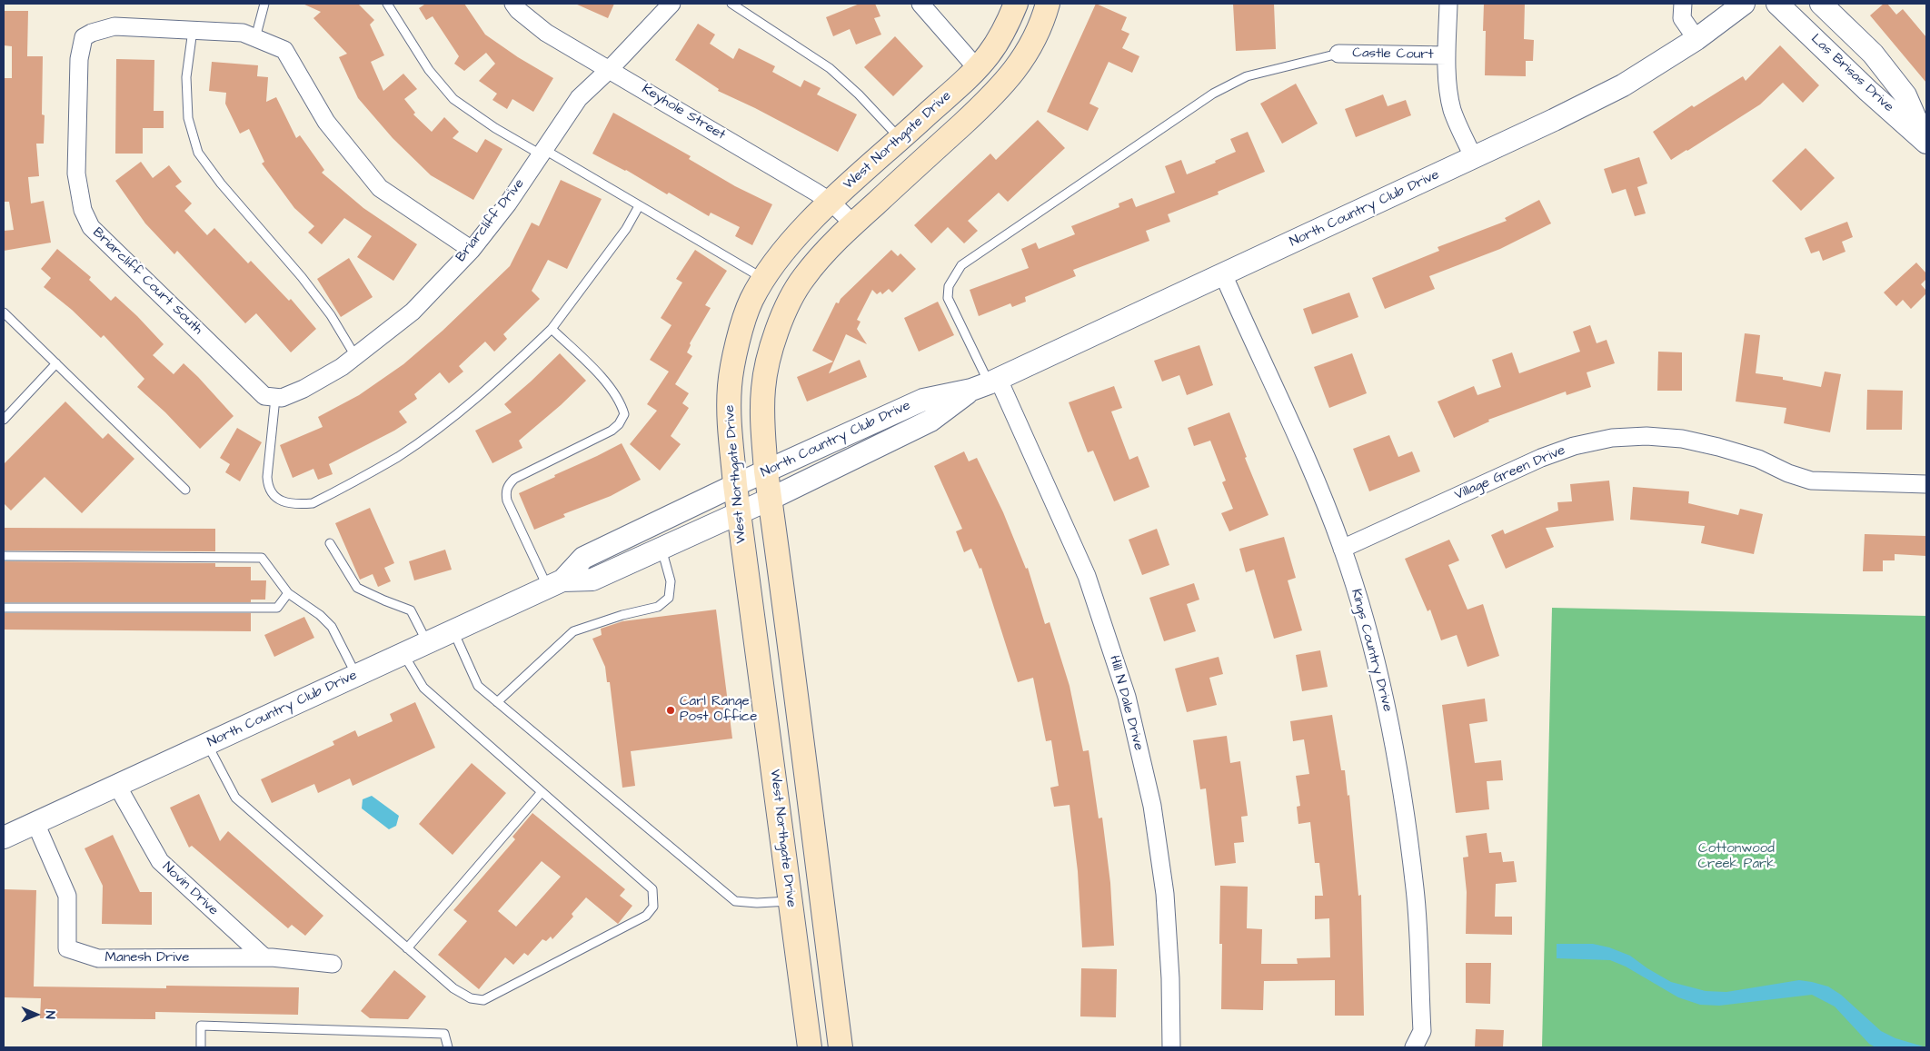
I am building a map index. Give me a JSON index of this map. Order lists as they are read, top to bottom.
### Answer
{
  "streets": {
    "main road": ["West Northgate Drive"],
    "street": [
      "Castle Court",
      "Las Brisas Drive",
      "Keyhole Street",
      "North Country Club Drive",
      "Briarcliff Drive",
      "Briarcliff Court South",
      "Village Green Drive",
      "Kings Country Drive",
      "Hill N Dale Drive",
      "Novin Drive",
      "Manesh Drive"
    ]
  },
  "crossings": [
    ["Keyhole Street", "West Northgate Drive"],
    ["Keyhole Street", "Briarcliff Drive"],
    ["West Northgate Drive", "North Country Club Drive"],
    ["North Country Club Drive", "Kings Country Drive"],
    ["North Country Club Drive", "Hill N Dale Drive"],
    ["North Country Club Drive", "Novin Drive"],
    ["North Country Club Drive", "Manesh Drive"],
    ["Briarcliff Drive", "Briarcliff Court South"],
    ["Village Green Drive", "Kings Country Drive"],
    ["Novin Drive", "Manesh Drive"]
  ],
  "parks": ["Cottonwood Creek Park"],
  "places": ["Carl Range Post Office"],
  "north": "right"
}
